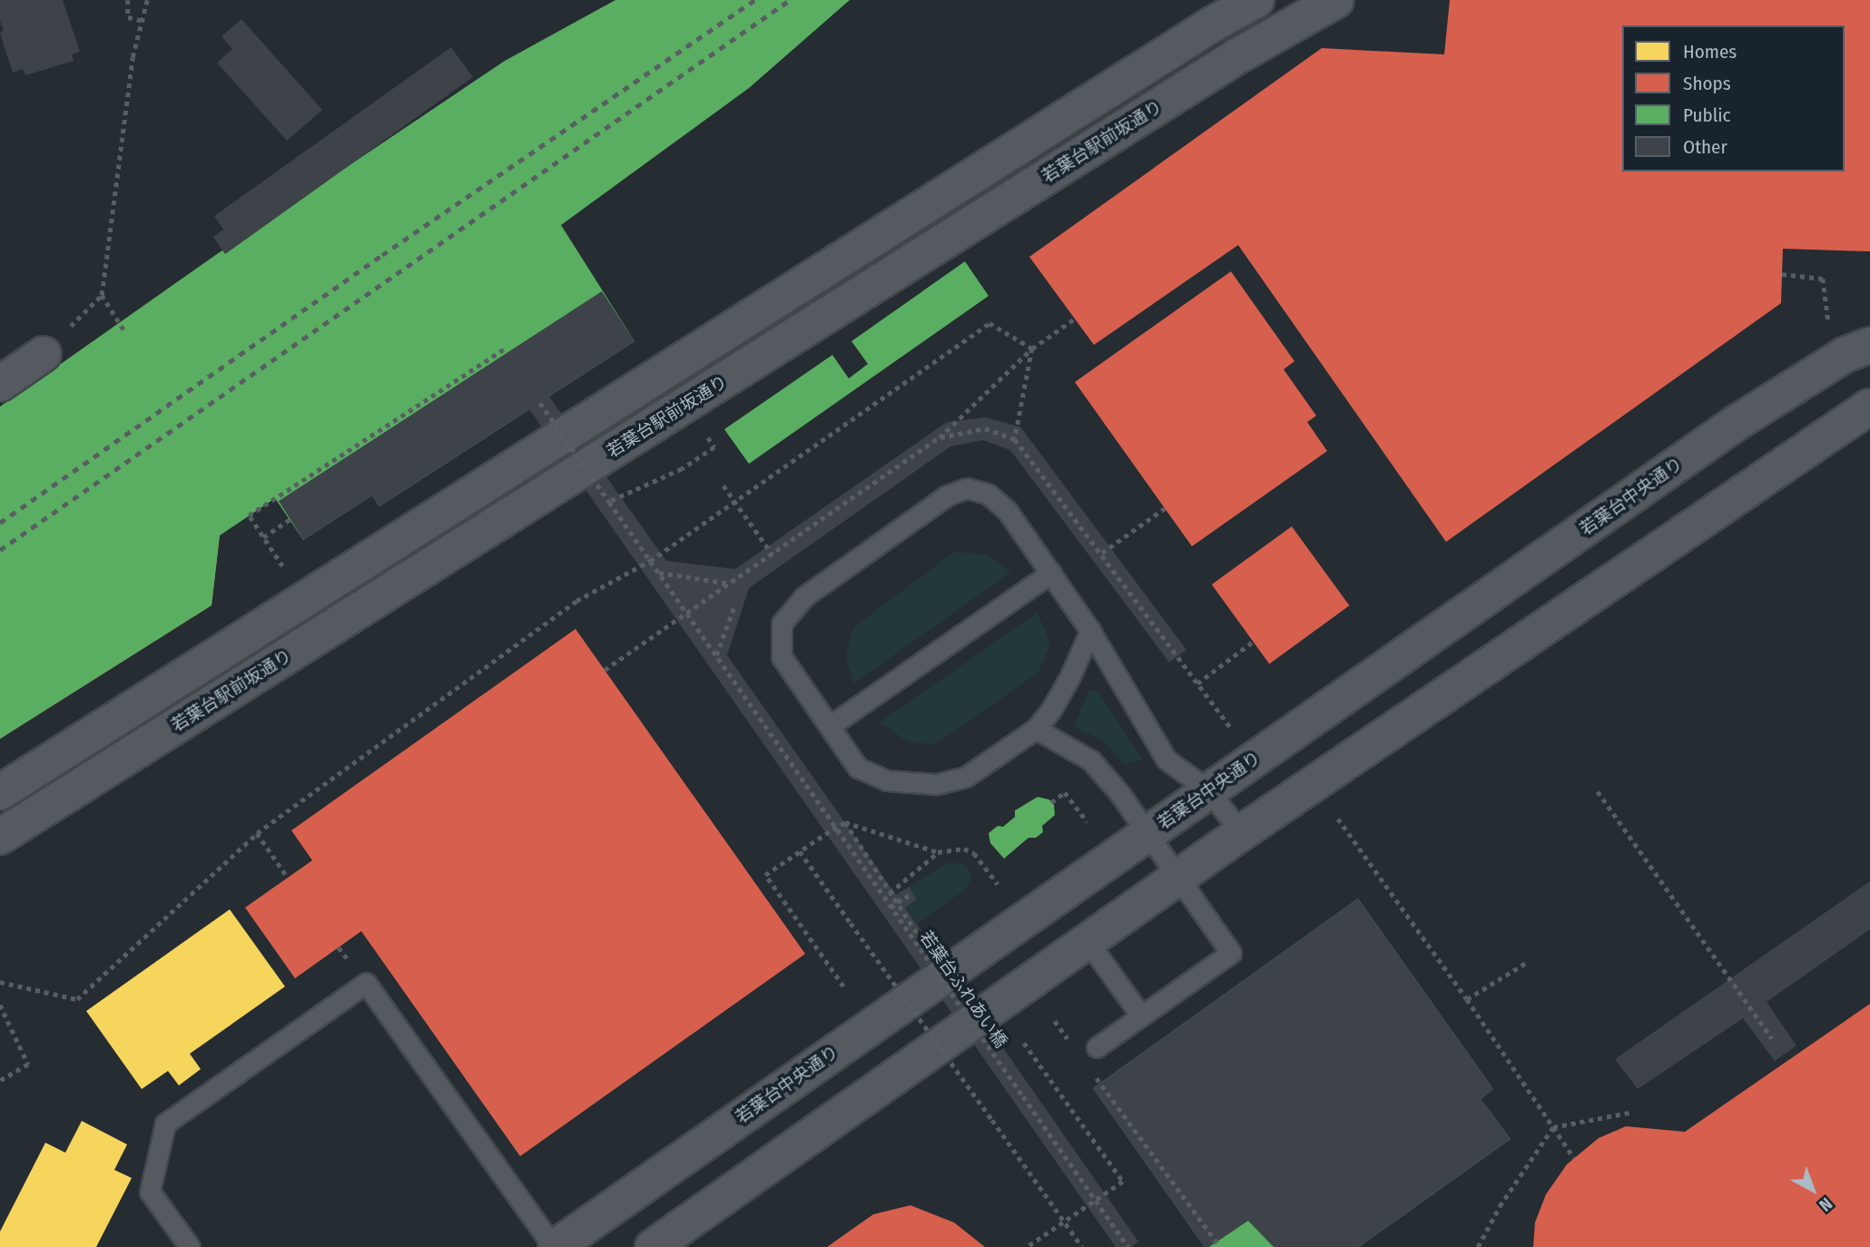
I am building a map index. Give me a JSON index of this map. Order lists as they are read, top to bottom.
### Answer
{
  "streets": {
    "street": ["若葉台駅前坂通り", "若葉台中央通り"],
    "path": ["若葉台ふれあい橋"]
  },
  "legend": [
    "Homes",
    "Shops",
    "Public",
    "Other"
  ],
  "north": "bottom right"
}
